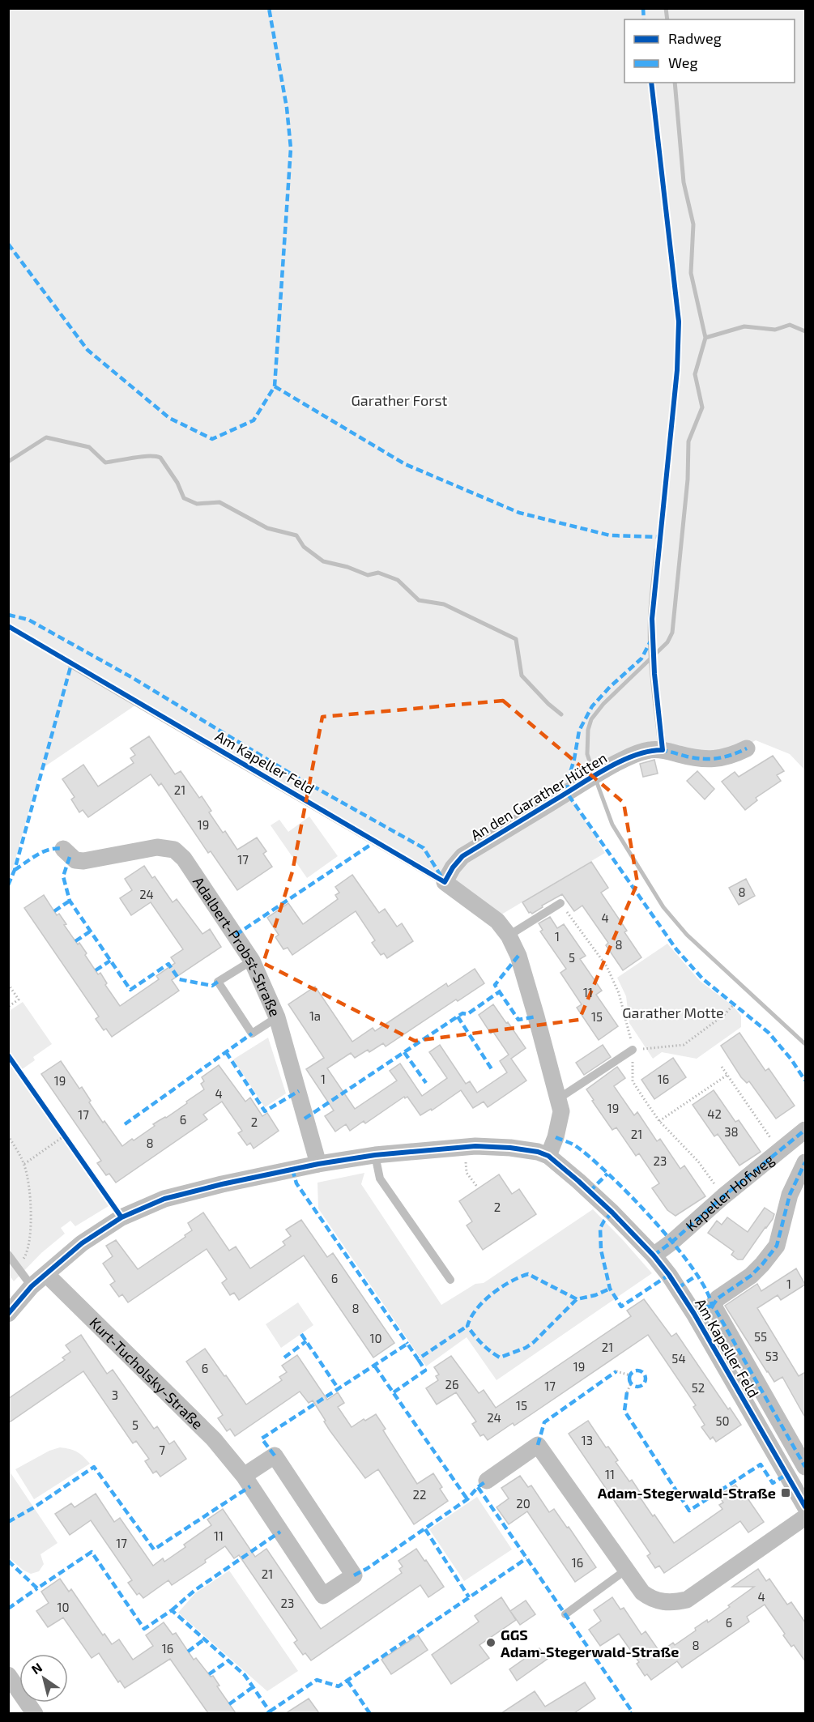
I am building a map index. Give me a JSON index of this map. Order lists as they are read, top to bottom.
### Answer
{
  "streets": {
    "street": [
      "Am Kapeller Feld",
      "An den Garather Hütten",
      "Adalbert-Probst-Straße",
      "Kapeller Hofweg",
      "Kurt-Tucholsky-Straße"
    ]
  },
  "crossings": [
    ["Am Kapeller Feld", "An den Garather Hütten"],
    ["Am Kapeller Feld", "Kapeller Hofweg"]
  ],
  "parks": ["Garather Forst", "Garather Motte"],
  "places": {
    "transit": ["Adam-Stegerwald-Straße"],
    "other": ["GGS Adam-Stegerwald-Straße"]
  },
  "house_numbers": [
    "21",
    "19",
    "17",
    "8",
    "24",
    "4",
    "1",
    "8",
    "5",
    "11",
    "1a",
    "15",
    "1",
    "16",
    "19",
    "4",
    "19",
    "42",
    "17",
    "6",
    "2",
    "38",
    "21",
    "8",
    "23",
    "2",
    "6",
    "1",
    "8",
    "55",
    "10",
    "21",
    "53",
    "54",
    "19",
    "6",
    "26",
    "17",
    "52",
    "3",
    "15",
    "24",
    "50",
    "5",
    "13",
    "7",
    "11",
    "22",
    "20",
    "11",
    "17",
    "16",
    "21",
    "4",
    "23",
    "10",
    "6",
    "8",
    "16"
  ],
  "legend": ["Radweg", "Weg"],
  "north": "top left"
}
